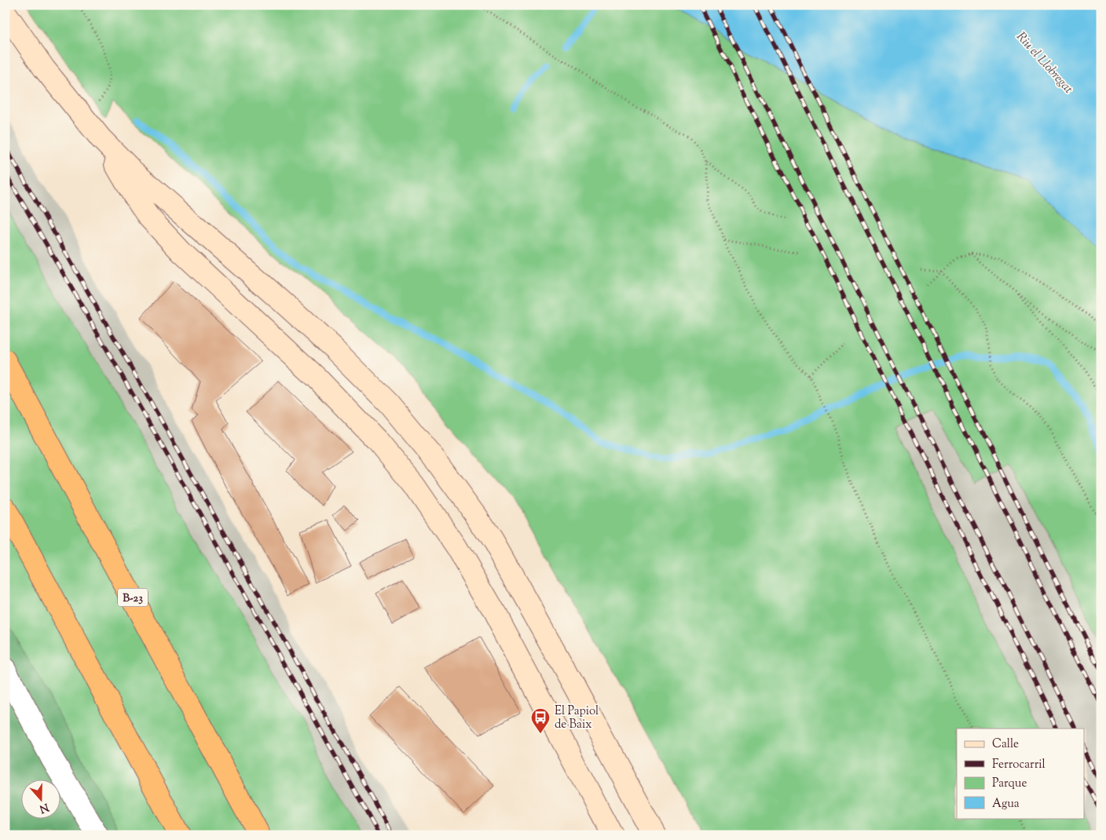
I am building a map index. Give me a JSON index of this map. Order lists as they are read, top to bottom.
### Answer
{
  "streets": {
    "highway": ["B-23"]
  },
  "water": ["Riu el Llobregat"],
  "places": {
    "bus stop": ["El Papiol de Baix"]
  },
  "legend": [
    "Calle",
    "Ferrocarril",
    "Parque",
    "Agua"
  ],
  "north": "bottom"
}
